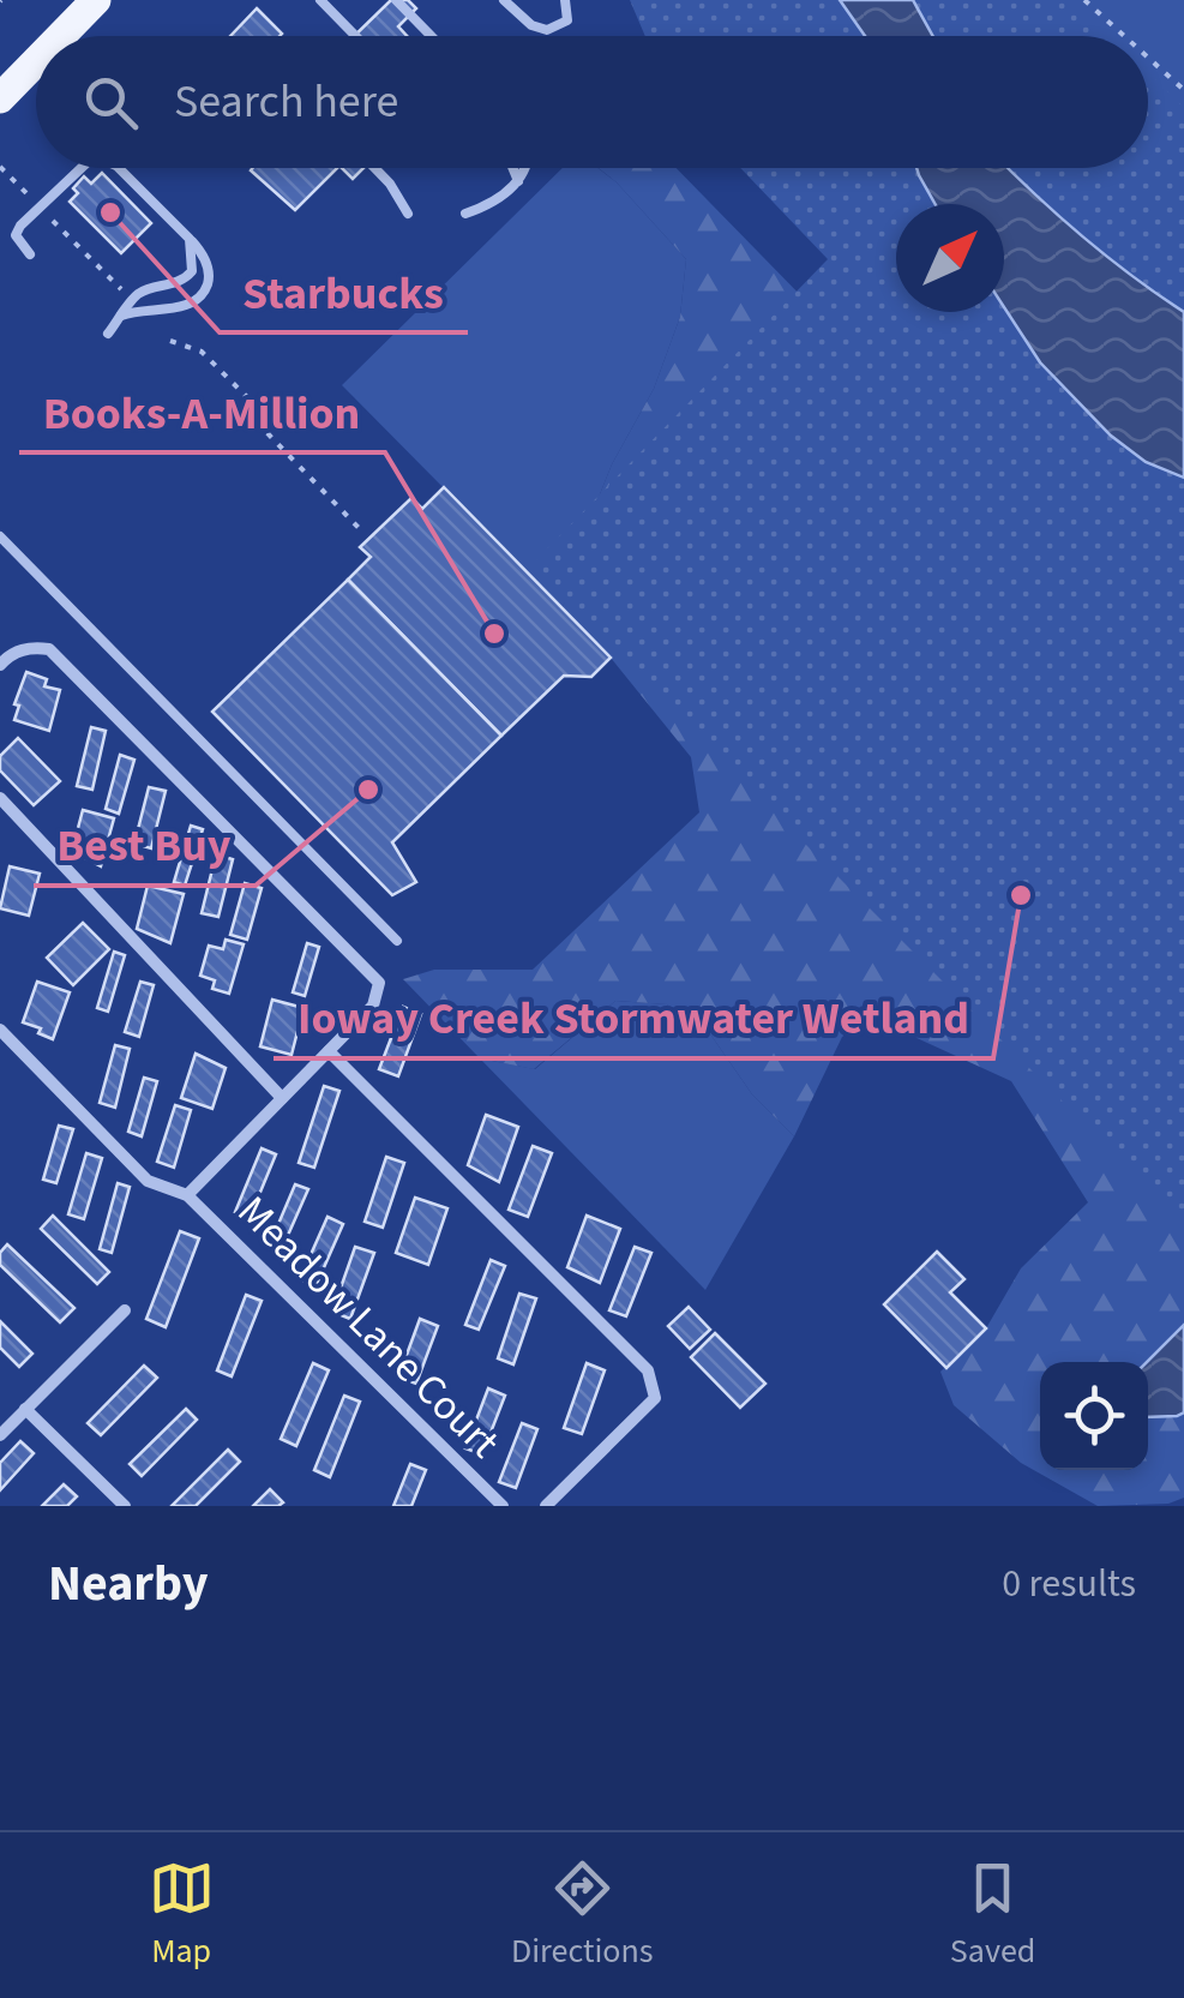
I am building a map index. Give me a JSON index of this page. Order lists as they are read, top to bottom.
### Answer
{
  "streets": {
    "street": ["Meadow Lane Court"]
  },
  "places": [
    "Starbucks",
    "Books-A-Million",
    "Best Buy",
    "Ioway Creek Stormwater Wetland"
  ],
  "north": "top right",
  "page": {
    "search": "Search here",
    "heading": ["Nearby", "0 results"],
    "nav": ["Map", "Directions", "Saved"]
  }
}
